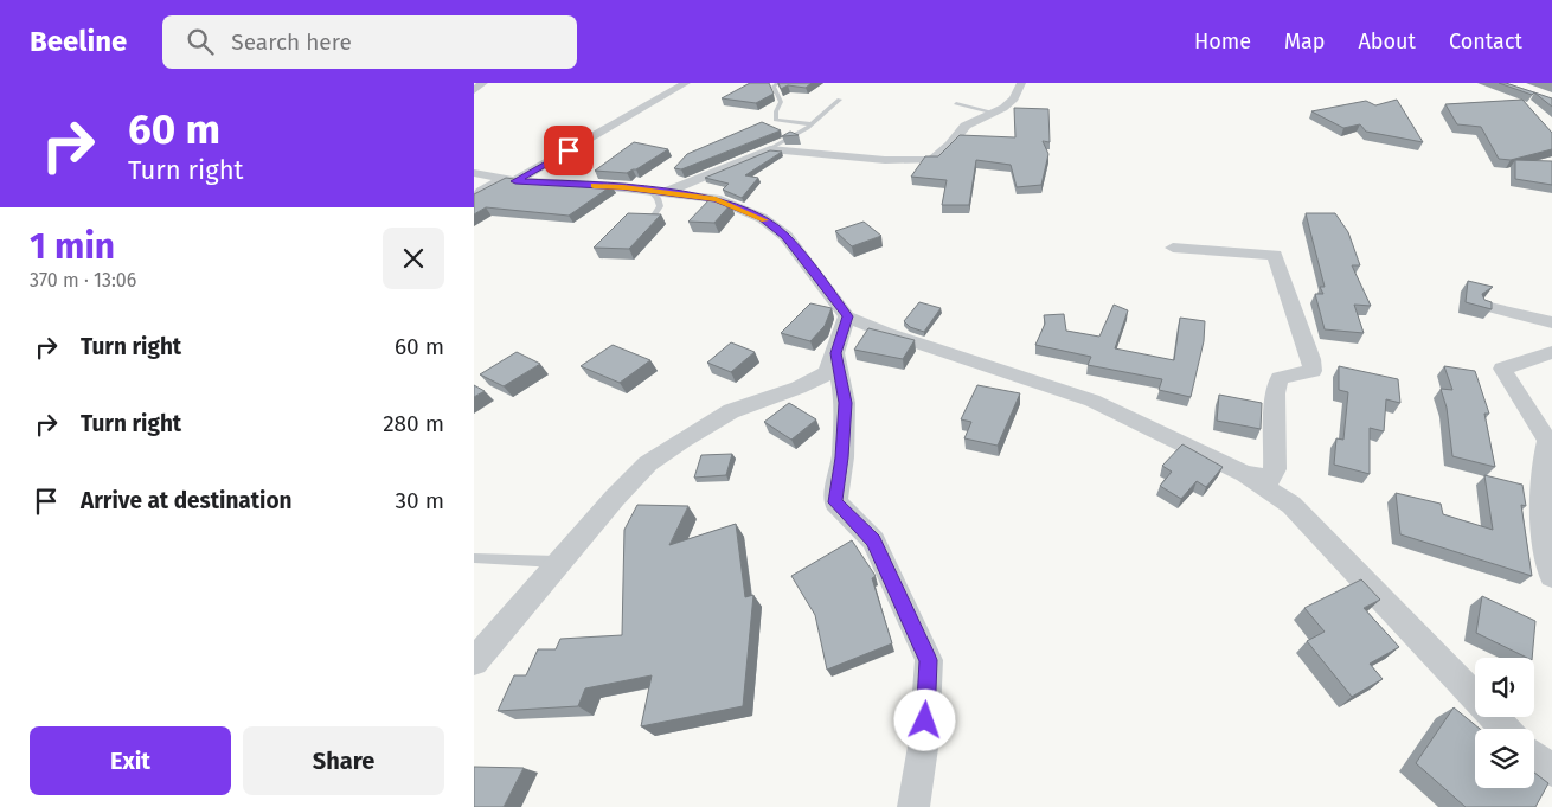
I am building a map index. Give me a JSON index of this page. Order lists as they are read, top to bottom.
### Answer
{
  "page": {
    "header": "Beeline",
    "search": "Search here",
    "nav": [
      "Home",
      "Map",
      "About",
      "Contact"
    ],
    "turn": ["60 m", "Turn right"],
    "heading": ["1 min", "370 m · 13:06"],
    "list": [
      {
        "name": "Turn right",
        "value": "60 m"
      },
      {
        "name": "Turn right",
        "value": "280 m"
      },
      {
        "name": "Arrive at destination",
        "value": "30 m"
      }
    ],
    "buttons": ["Exit", "Share"]
  }
}
